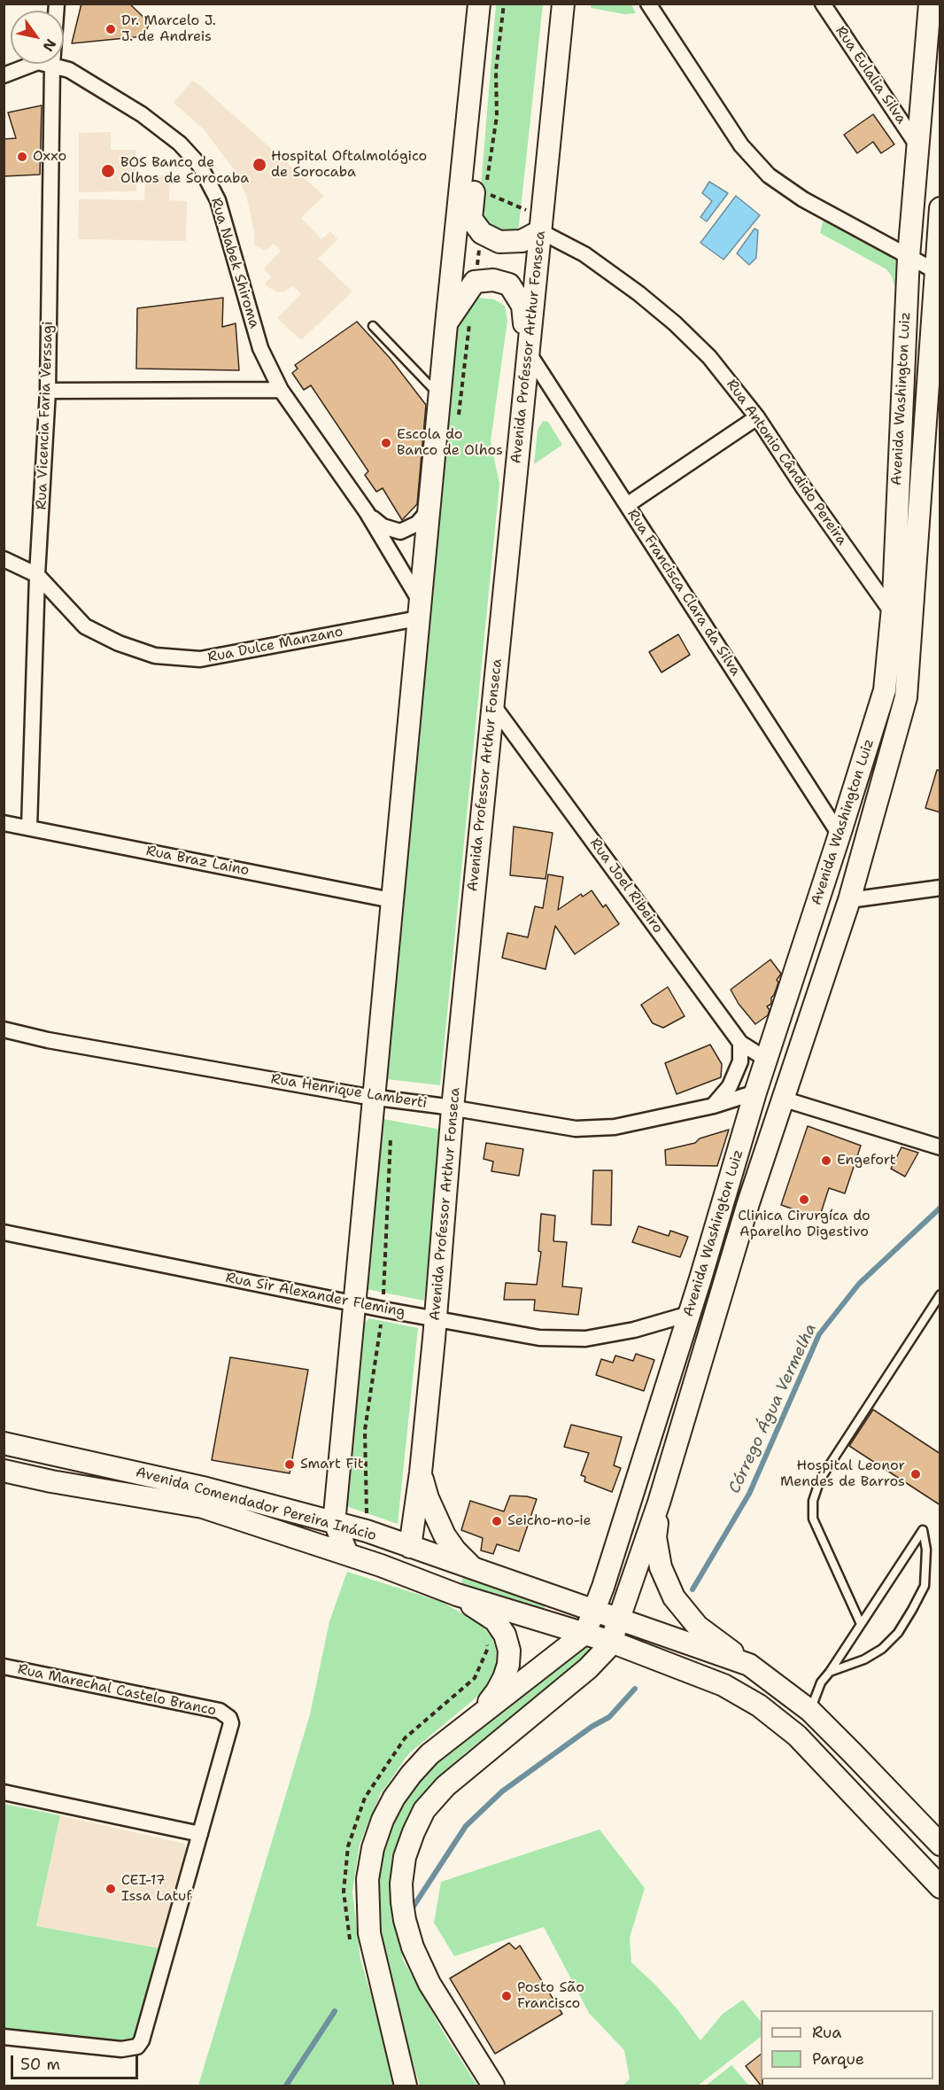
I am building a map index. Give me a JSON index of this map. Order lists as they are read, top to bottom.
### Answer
{
  "streets": {
    "main road": ["Avenida Professor Arthur Fonseca", "Avenida Washington Luiz", "Avenida Comendador Pereira Inácio"],
    "street": [
      "Rua Eulalia Silva",
      "Rua Nabek Shiroma",
      "Rua Vicencia Faria Verssagi",
      "Rua Antonio Cândido Pereira",
      "Rua Francisca Clara da Silva",
      "Rua Dulce Manzano",
      "Rua Braz Laino",
      "Rua Joel Ribeiro",
      "Rua Henrique Lamberti",
      "Rua Sir Alexander Fleming",
      "Rua Marechal Castelo Branco"
    ]
  },
  "crossings": [
    ["Rua Eulalia Silva", "Avenida Washington Luiz"],
    ["Rua Nabek Shiroma", "Rua Vicencia Faria Verssagi"],
    ["Rua Nabek Shiroma", "Rua Dulce Manzano"],
    ["Avenida Professor Arthur Fonseca", "Rua Antonio Cândido Pereira"],
    ["Avenida Professor Arthur Fonseca", "Rua Francisca Clara da Silva"],
    ["Avenida Professor Arthur Fonseca", "Rua Joel Ribeiro"],
    ["Avenida Professor Arthur Fonseca", "Rua Henrique Lamberti"],
    ["Avenida Professor Arthur Fonseca", "Rua Sir Alexander Fleming"],
    ["Avenida Professor Arthur Fonseca", "Avenida Comendador Pereira Inácio"],
    ["Avenida Washington Luiz", "Rua Antonio Cândido Pereira"],
    ["Avenida Washington Luiz", "Rua Francisca Clara da Silva"],
    ["Avenida Washington Luiz", "Rua Joel Ribeiro"],
    ["Avenida Washington Luiz", "Rua Henrique Lamberti"],
    ["Avenida Washington Luiz", "Rua Sir Alexander Fleming"],
    ["Avenida Washington Luiz", "Avenida Comendador Pereira Inácio"],
    ["Rua Vicencia Faria Verssagi", "Rua Dulce Manzano"],
    ["Rua Vicencia Faria Verssagi", "Rua Braz Laino"]
  ],
  "water": ["Córrego Água Vermelha"],
  "places": [
    "Dr. Marcelo J. J. de Andreis",
    "Oxxo",
    "Hospital Oftalmológico de Sorocaba",
    "BOS Banco de Olhos de Sorocaba",
    "Escola do Banco de Olhos",
    "Engefort",
    "Clinica Cirurgíca do Aparelho Digestivo",
    "Smart Fit",
    "Hospital Leonor Mendes de Barros",
    "Seicho-no-ie",
    "CEI-17 Issa Latuf",
    "Posto São Francisco"
  ],
  "legend": ["Rua", "Parque"],
  "scale_bar": "50 m",
  "north": "bottom right"
}
